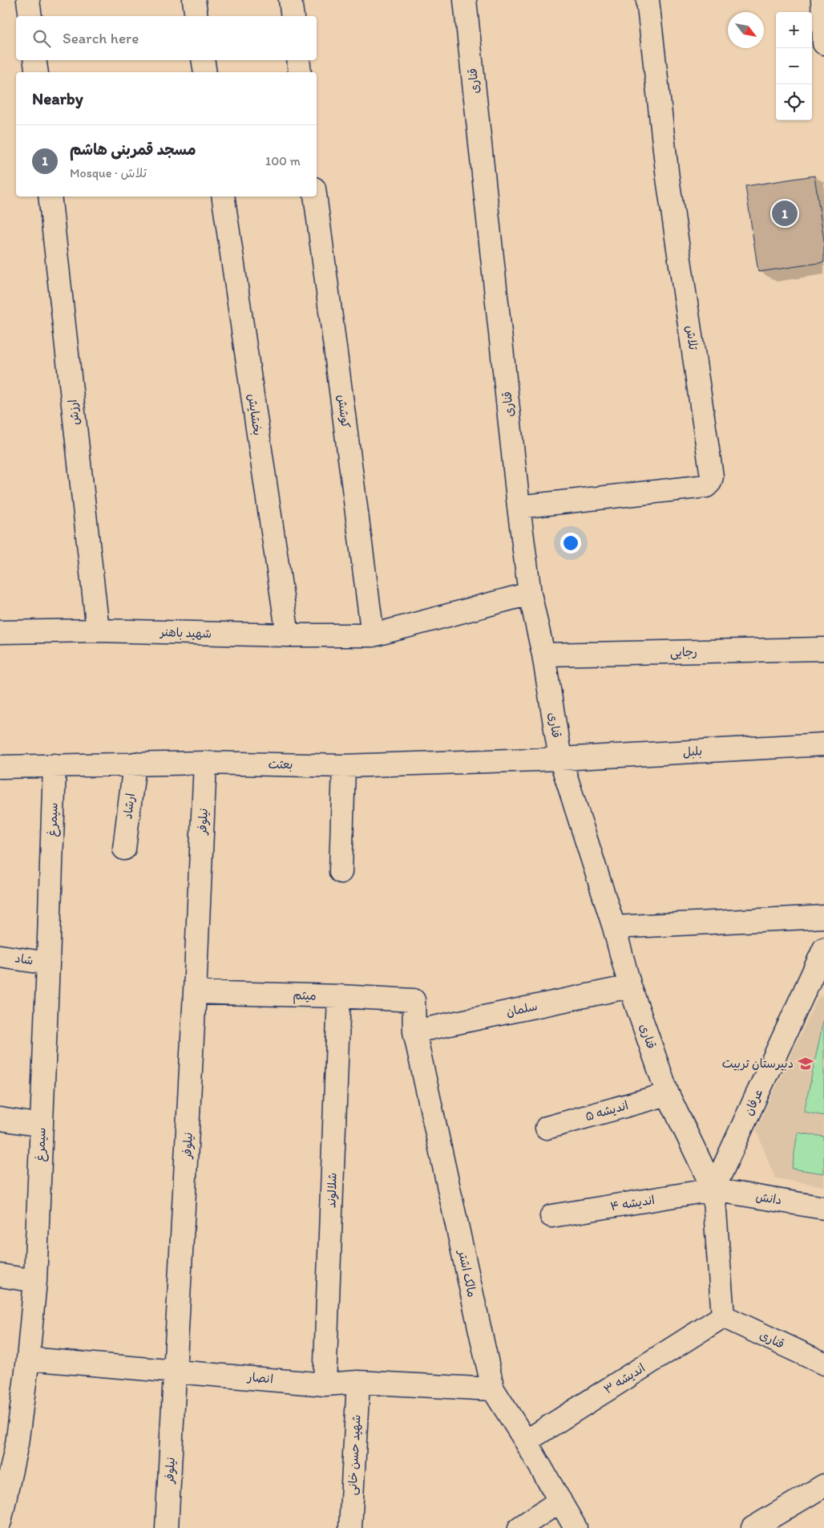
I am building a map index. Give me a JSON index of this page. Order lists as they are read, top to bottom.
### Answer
{
  "streets": {
    "street": [
      "قناری",
      "تلاش",
      "کوشش",
      "ارزش",
      "بخشایش",
      "شهید باهنر",
      "رجایی",
      "بلبل",
      "بعثت",
      "ارشاد",
      "سیمرغ",
      "نیلوفر",
      "شاد",
      "میثم",
      "سلمان",
      "عرفان",
      "اندیشه ۵",
      "شلالوند",
      "دانش",
      "اندیشه ۴",
      "مالک اشتر",
      "انصار",
      "اندیشه ۳",
      "شهید حسن خانی"
    ]
  },
  "crossings": [
    ["قناری", "تلاش"],
    ["قناری", "شهید باهنر"],
    ["قناری", "رجایی"],
    ["قناری", "بلبل"],
    ["قناری", "بعثت"],
    ["قناری", "سلمان"],
    ["قناری", "عرفان"],
    ["قناری", "اندیشه ۵"],
    ["قناری", "دانش"],
    ["قناری", "اندیشه ۴"],
    ["قناری", "اندیشه ۳"],
    ["کوشش", "شهید باهنر"],
    ["ارزش", "شهید باهنر"],
    ["بخشایش", "شهید باهنر"],
    ["بلبل", "بعثت"],
    ["بعثت", "ارشاد"],
    ["بعثت", "سیمرغ"],
    ["بعثت", "نیلوفر"],
    ["سیمرغ", "شاد"],
    ["سیمرغ", "انصار"],
    ["نیلوفر", "میثم"],
    ["نیلوفر", "انصار"],
    ["میثم", "شلالوند"],
    ["میثم", "مالک اشتر"],
    ["سلمان", "مالک اشتر"],
    ["عرفان", "دانش"],
    ["عرفان", "اندیشه ۴"],
    ["شلالوند", "انصار"],
    ["دانش", "اندیشه ۴"],
    ["مالک اشتر", "انصار"],
    ["مالک اشتر", "اندیشه ۳"],
    ["انصار", "شهید حسن خانی"]
  ],
  "places": {
    "school or university": ["دبیرستان تربیت"]
  },
  "north": "bottom right",
  "page": {
    "map_buttons": ["+", "−"],
    "search": "Search here",
    "heading": "Nearby",
    "list": [
      {
        "mark": "1",
        "name": "مسجد قمربنی هاشم",
        "note": "Mosque · تلاش",
        "value": "100 m"
      }
    ],
    "pins": "1"
  }
}
